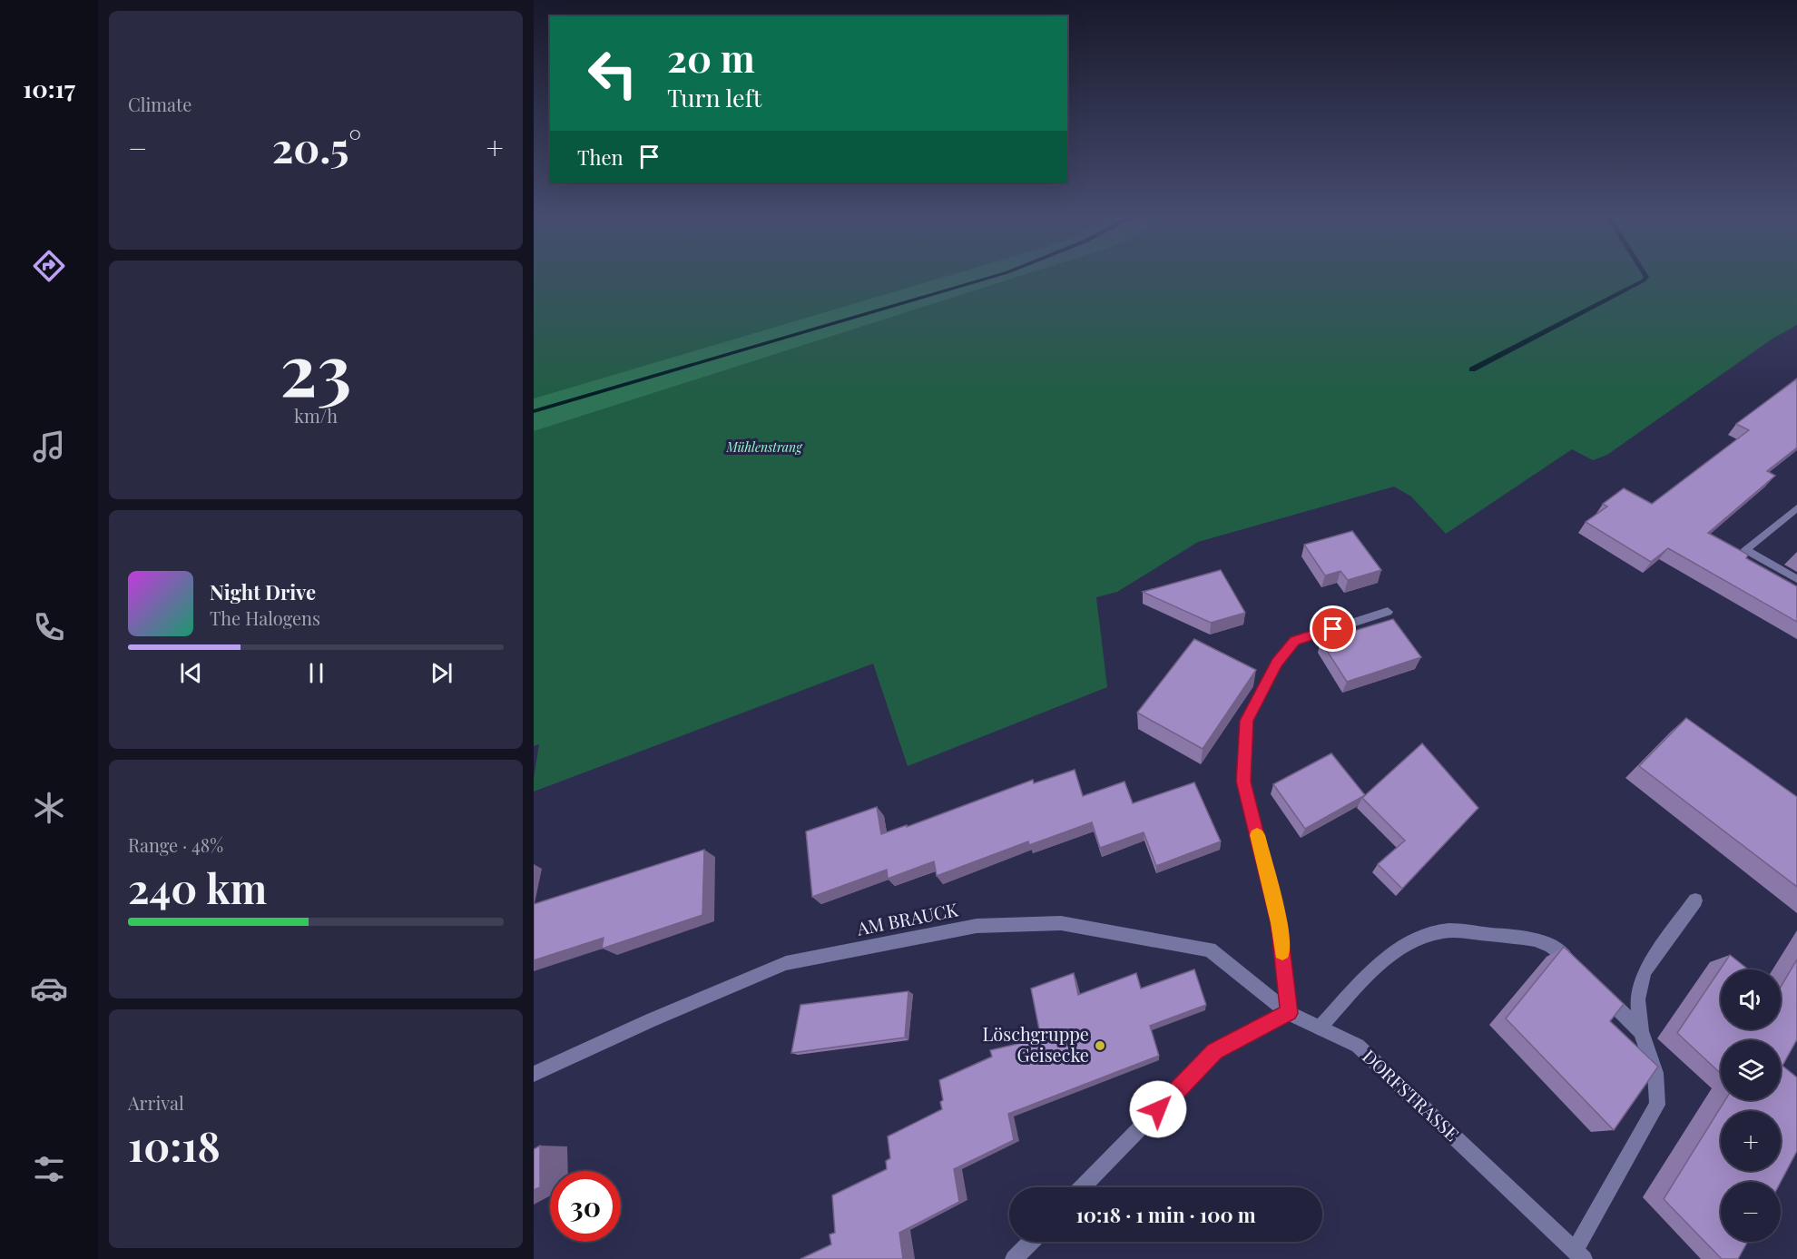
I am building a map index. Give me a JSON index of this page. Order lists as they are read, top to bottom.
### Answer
{
  "streets": {
    "street": ["AM BRAUCK", "DORFSTRASSE"]
  },
  "crossings": [
    ["AM BRAUCK", "DORFSTRASSE"]
  ],
  "parks": ["Mühlenstrang"],
  "places": ["Löschgruppe Geisecke"],
  "page": {
    "tabs": "10:17",
    "tile": [
      "Climate",
      ["23", "km/h"],
      ["Range · 48%", "240 km"],
      ["Arrival", "10:18"]
    ],
    "turn": ["20 m", "Turn left"],
    "heat": ["−", "20.5°", "+"],
    "then": "Then",
    "song": ["Night Drive", "The Halogens"],
    "map_buttons": ["+", "−"],
    "limit": "30",
    "trip": "10:18 · 1 min · 100 m"
  }
}
